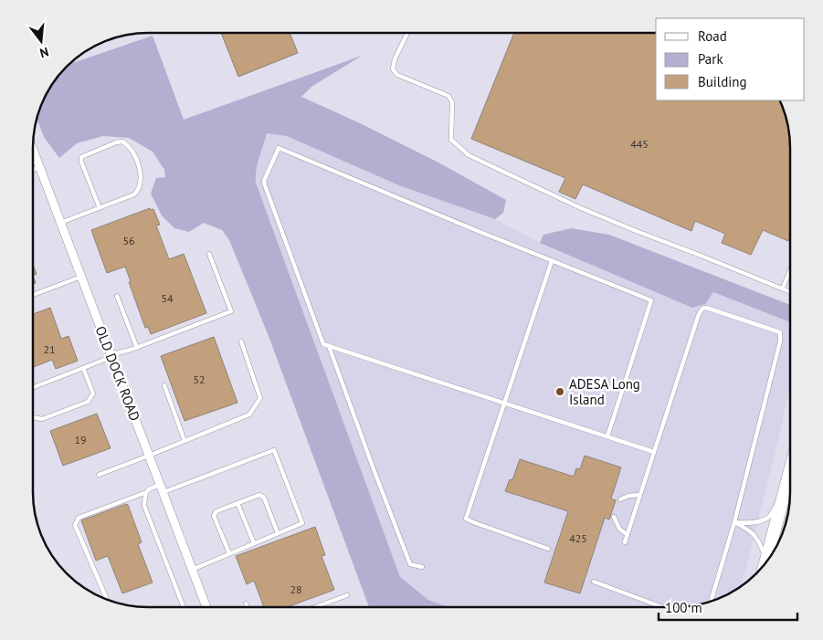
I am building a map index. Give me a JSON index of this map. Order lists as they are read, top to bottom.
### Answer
{
  "streets": {
    "street": ["OLD DOCK ROAD"]
  },
  "places": ["ADESA Long Island"],
  "house_numbers": [
    "445",
    "56",
    "54",
    "21",
    "52",
    "19",
    "425",
    "28"
  ],
  "legend": ["Road", "Park", "Building"],
  "scale_bar": "100 m",
  "north": "bottom"
}
